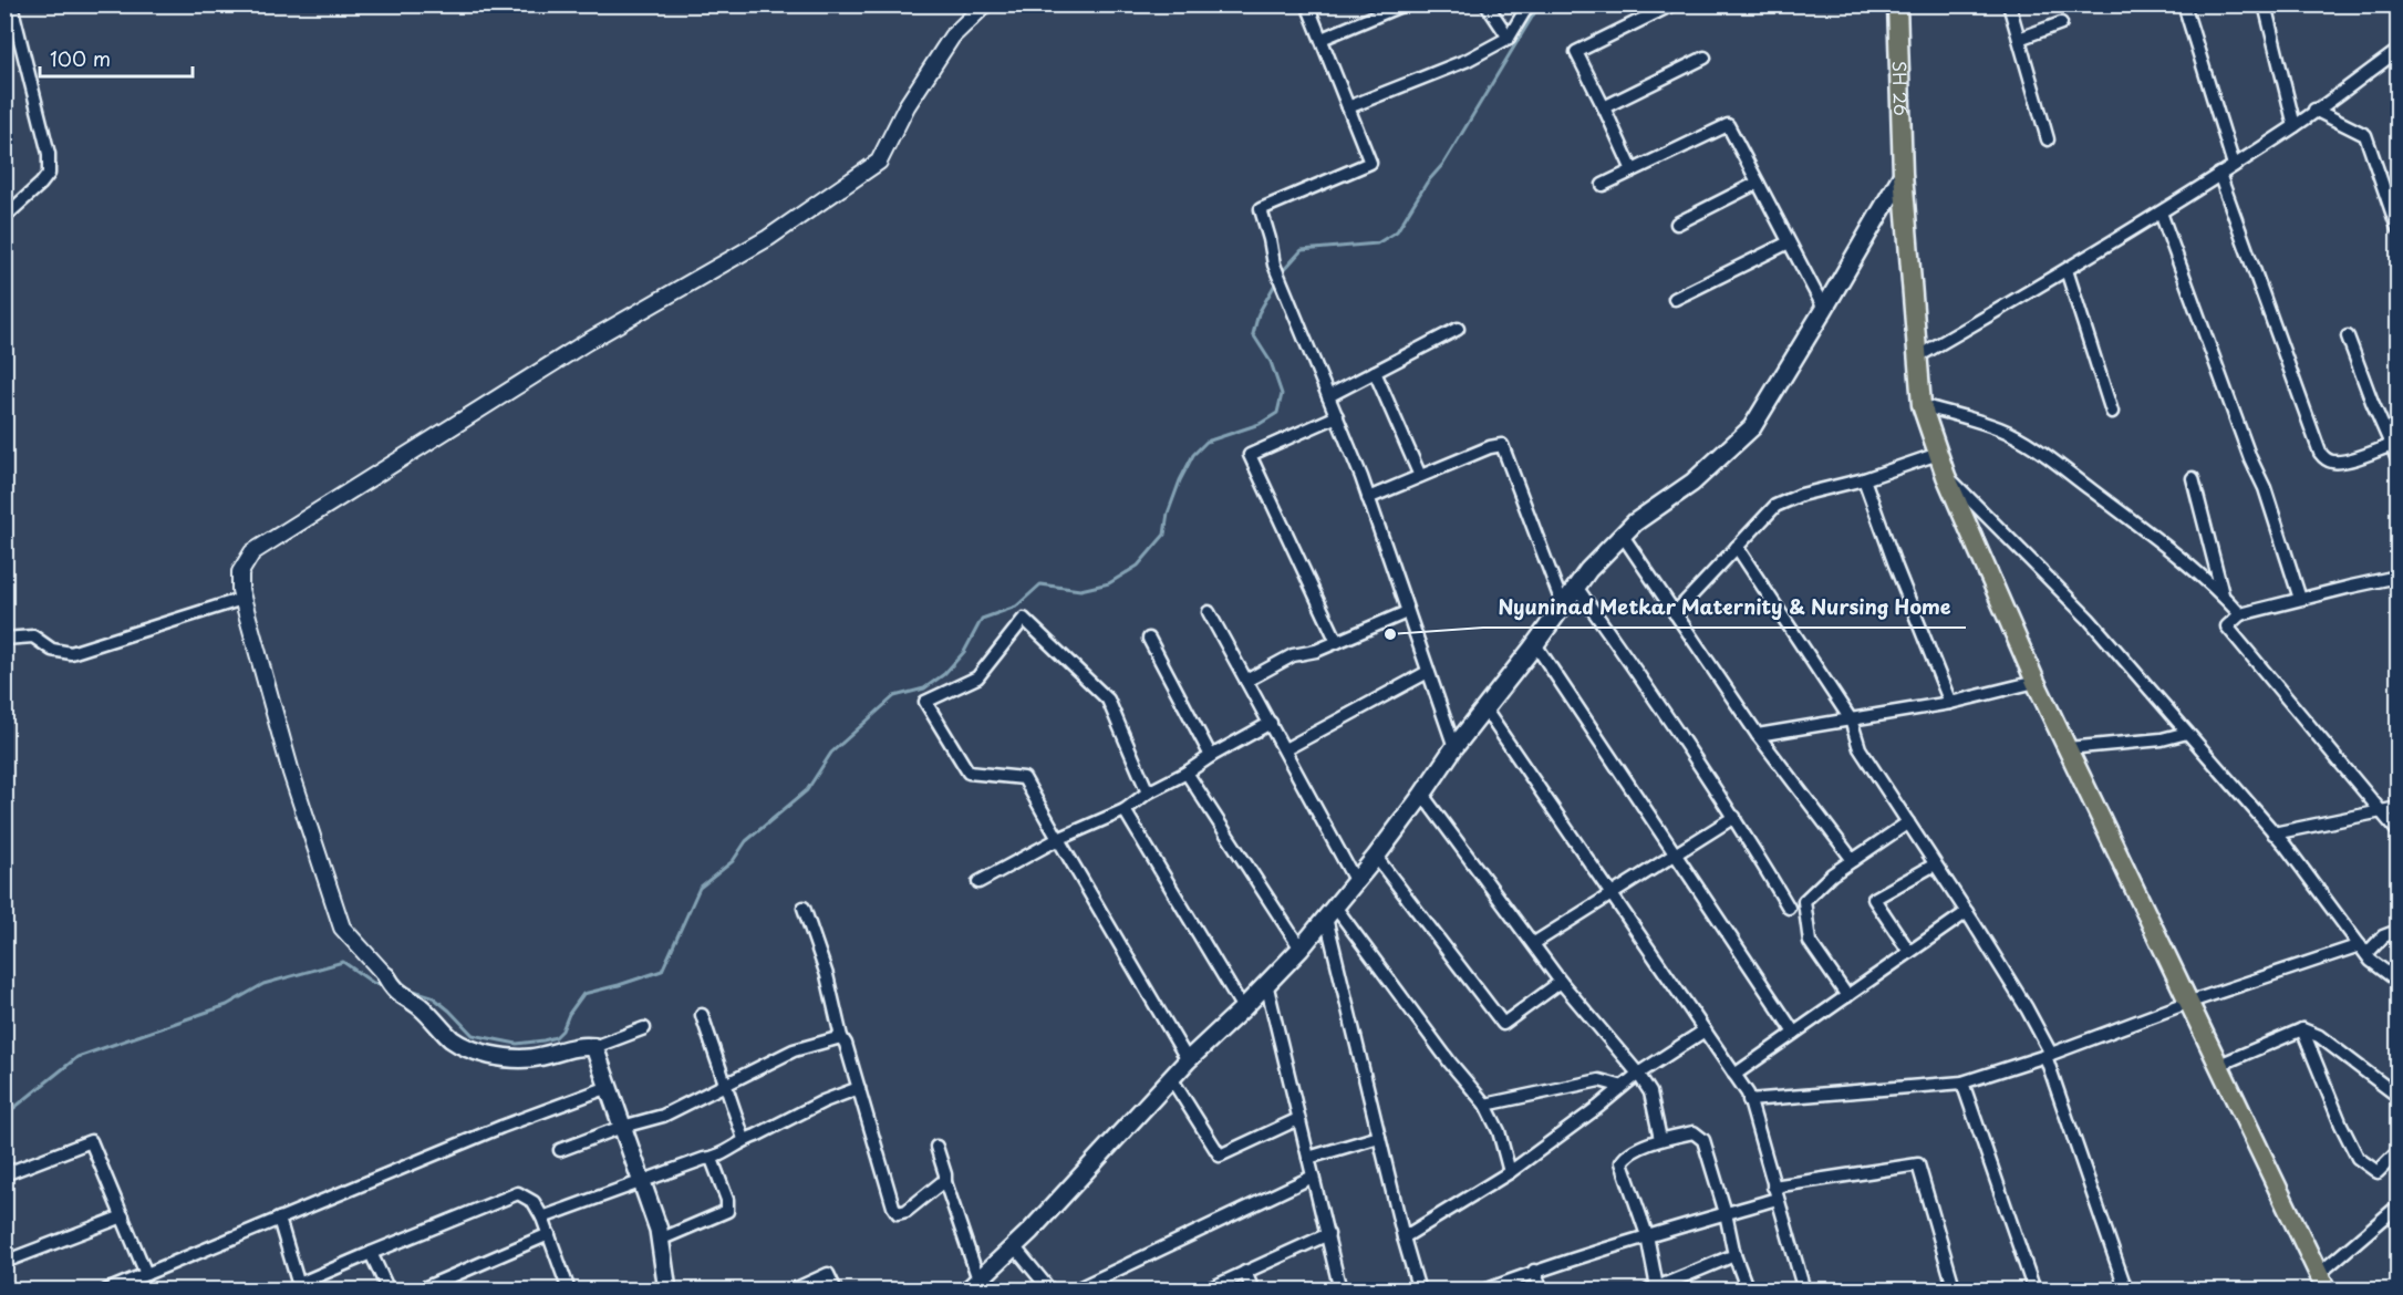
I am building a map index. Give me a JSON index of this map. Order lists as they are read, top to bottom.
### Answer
{
  "streets": {
    "main road": ["SH 26"]
  },
  "places": ["Nyuninad Metkar Maternity & Nursing Home"],
  "scale_bar": "100 m"
}
